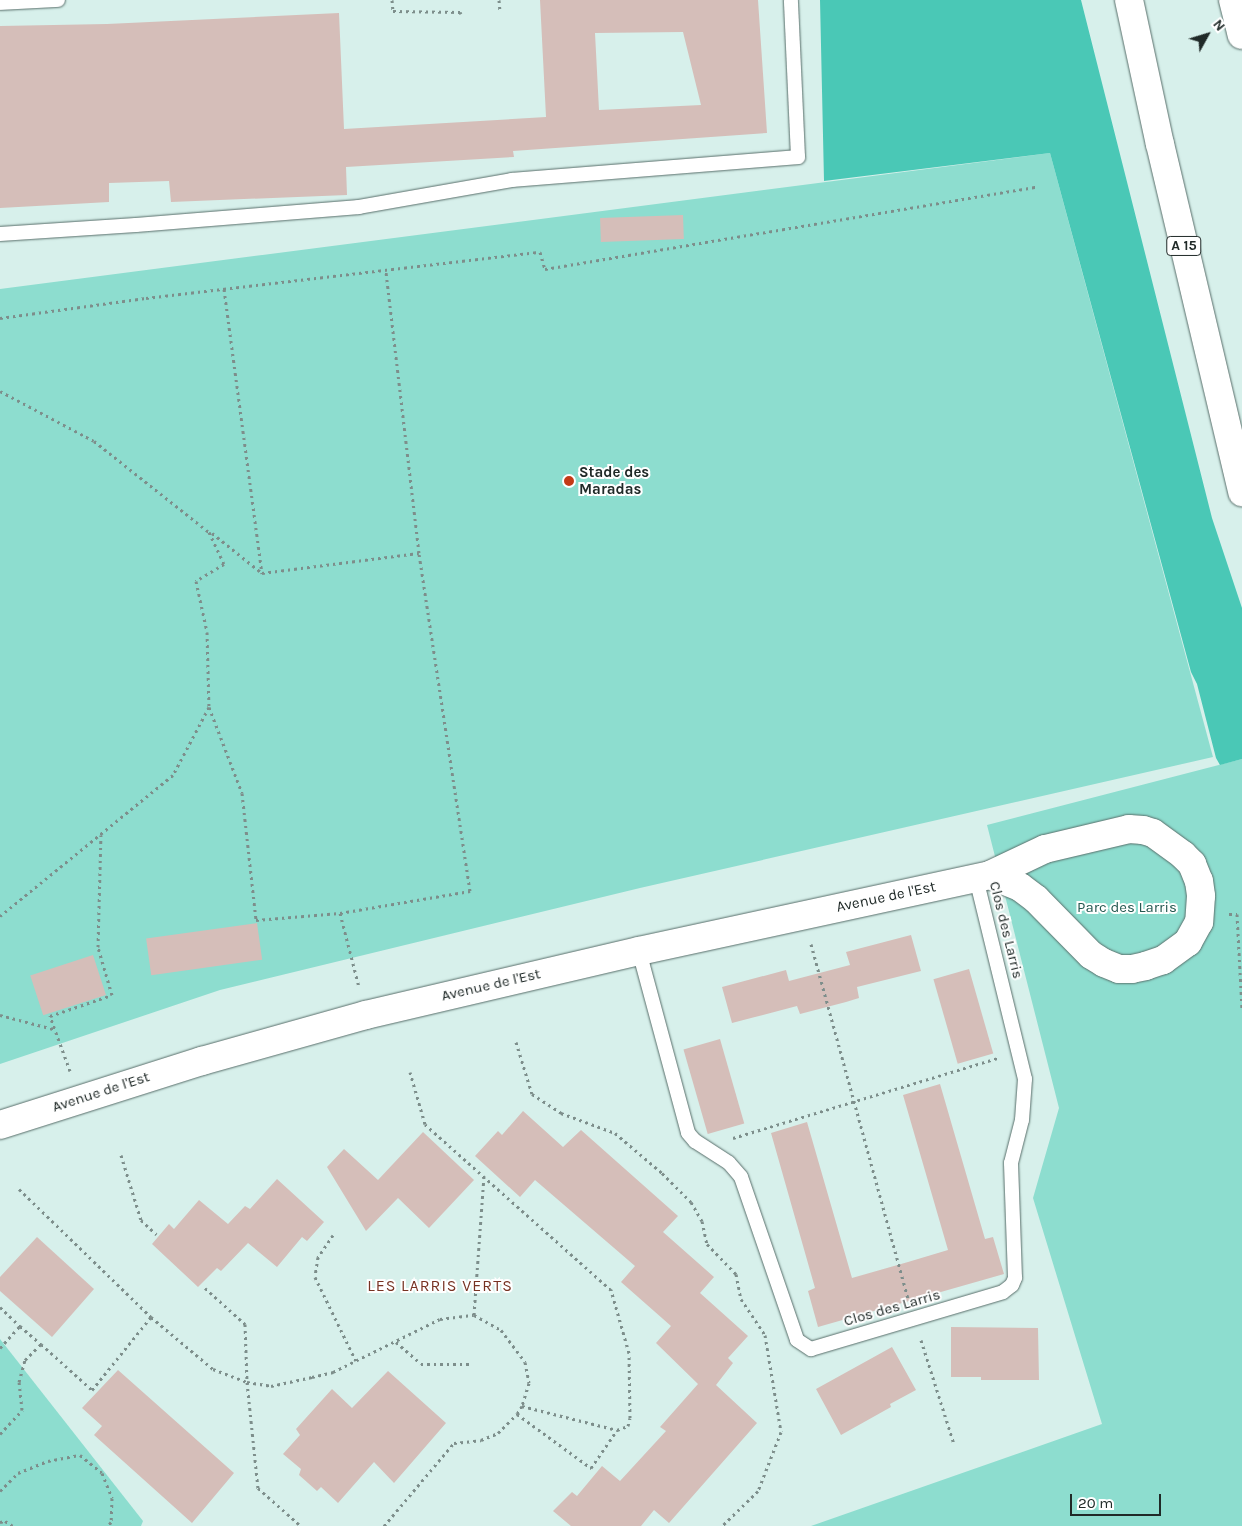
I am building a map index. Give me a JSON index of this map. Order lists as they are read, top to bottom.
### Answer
{
  "streets": {
    "main road": ["A 15", "Avenue de l'Est"],
    "lane": ["Clos des Larris"]
  },
  "crossings": [
    ["Avenue de l'Est", "Clos des Larris"]
  ],
  "districts": ["LES LARRIS VERTS"],
  "parks": ["Parc des Larris"],
  "places": ["Stade des Maradas"],
  "scale_bar": "20 m",
  "north": "top right"
}
